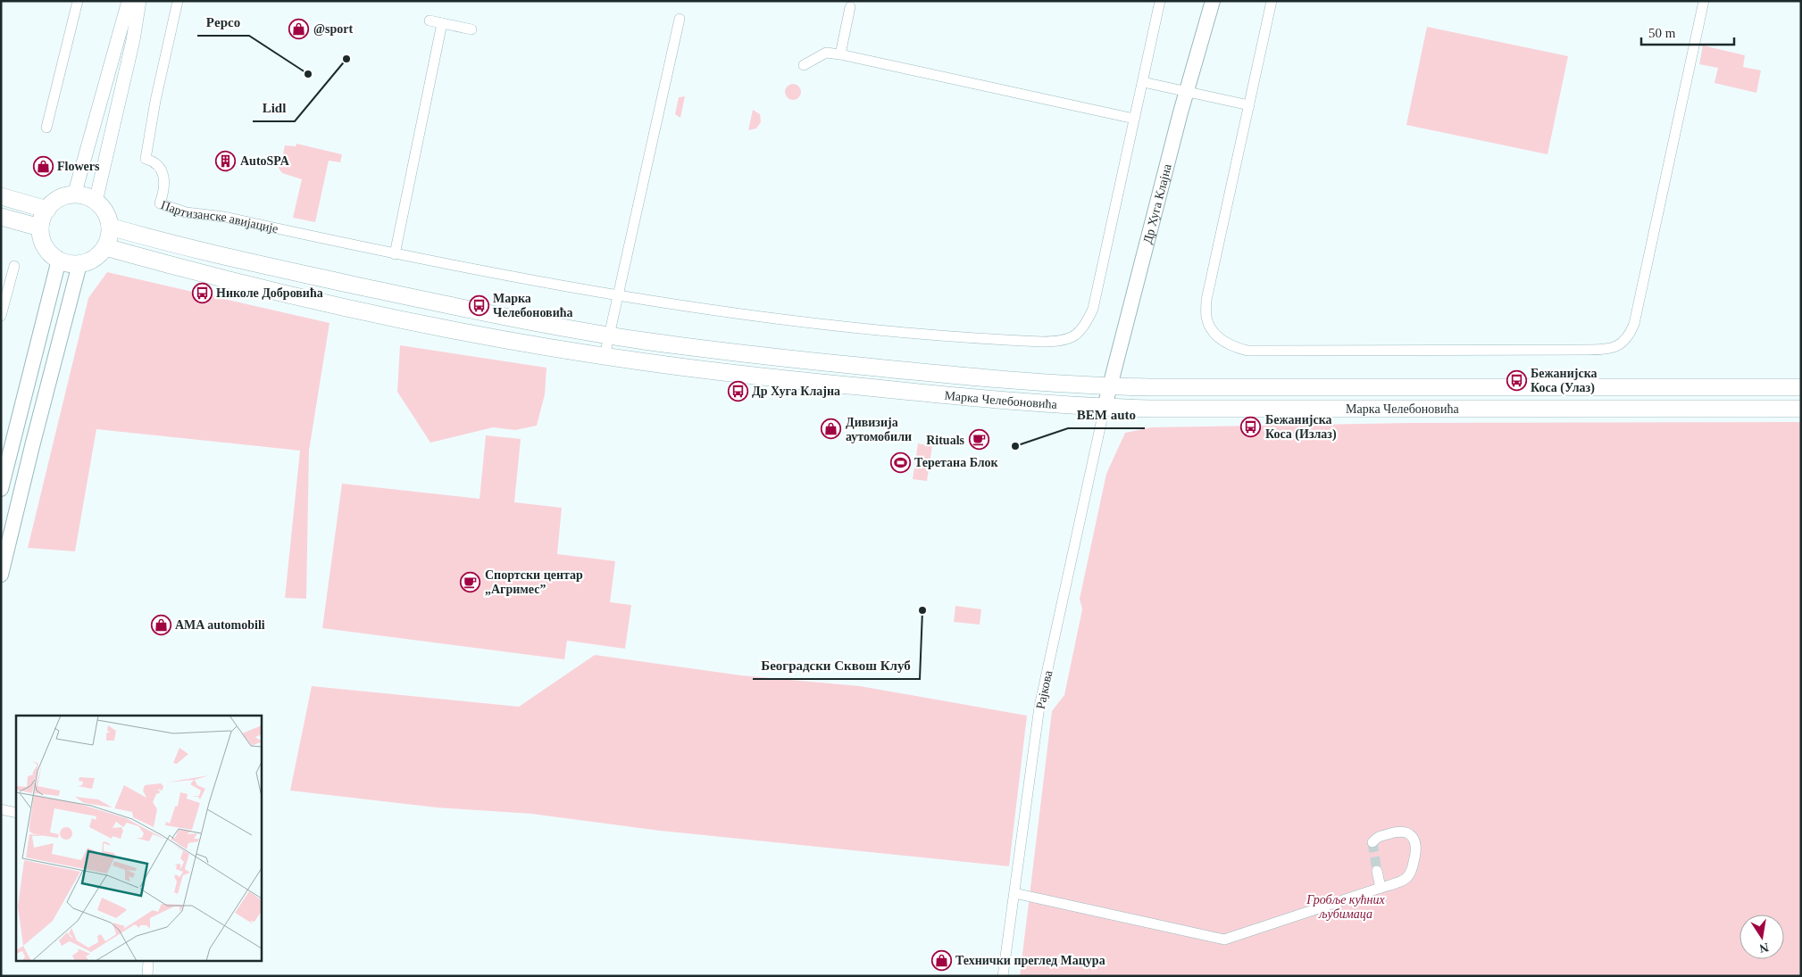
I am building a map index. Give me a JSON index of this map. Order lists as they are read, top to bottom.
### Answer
{
  "streets": {
    "main road": ["Др Хуга Клајна", "Марка Челебоновића"],
    "street": ["Партизанске авијације", "Рајкова"]
  },
  "crossings": [
    ["Др Хуга Клајна", "Марка Челебоновића"],
    ["Др Хуга Клајна", "Рајкова"],
    ["Марка Челебоновића", "Рајкова"]
  ],
  "parks": ["Гробље кућних љубимаца"],
  "places": {
    "shop": [
      "@sport",
      "Flowers",
      "Дивизија аутомобили",
      "AMA automobili",
      "Технички преглед Мацура"
    ],
    "other": [
      "Lidl",
      "Pepco",
      "BEM auto",
      "Београдски Сквош Клуб"
    ],
    "building": ["AutoSPA"],
    "bus stop": [
      "Николе Добровића",
      "Марка Челебоновића",
      "Бежанијска Коса (Улаз)",
      "Др Хуга Клајна",
      "Бежанијска Коса (Излаз)"
    ],
    "cafe": ["Rituals", "Спортски центар „Агримес”"],
    "sports": ["Теретана Блок"]
  },
  "scale_bar": "50 m",
  "north": "bottom"
}
